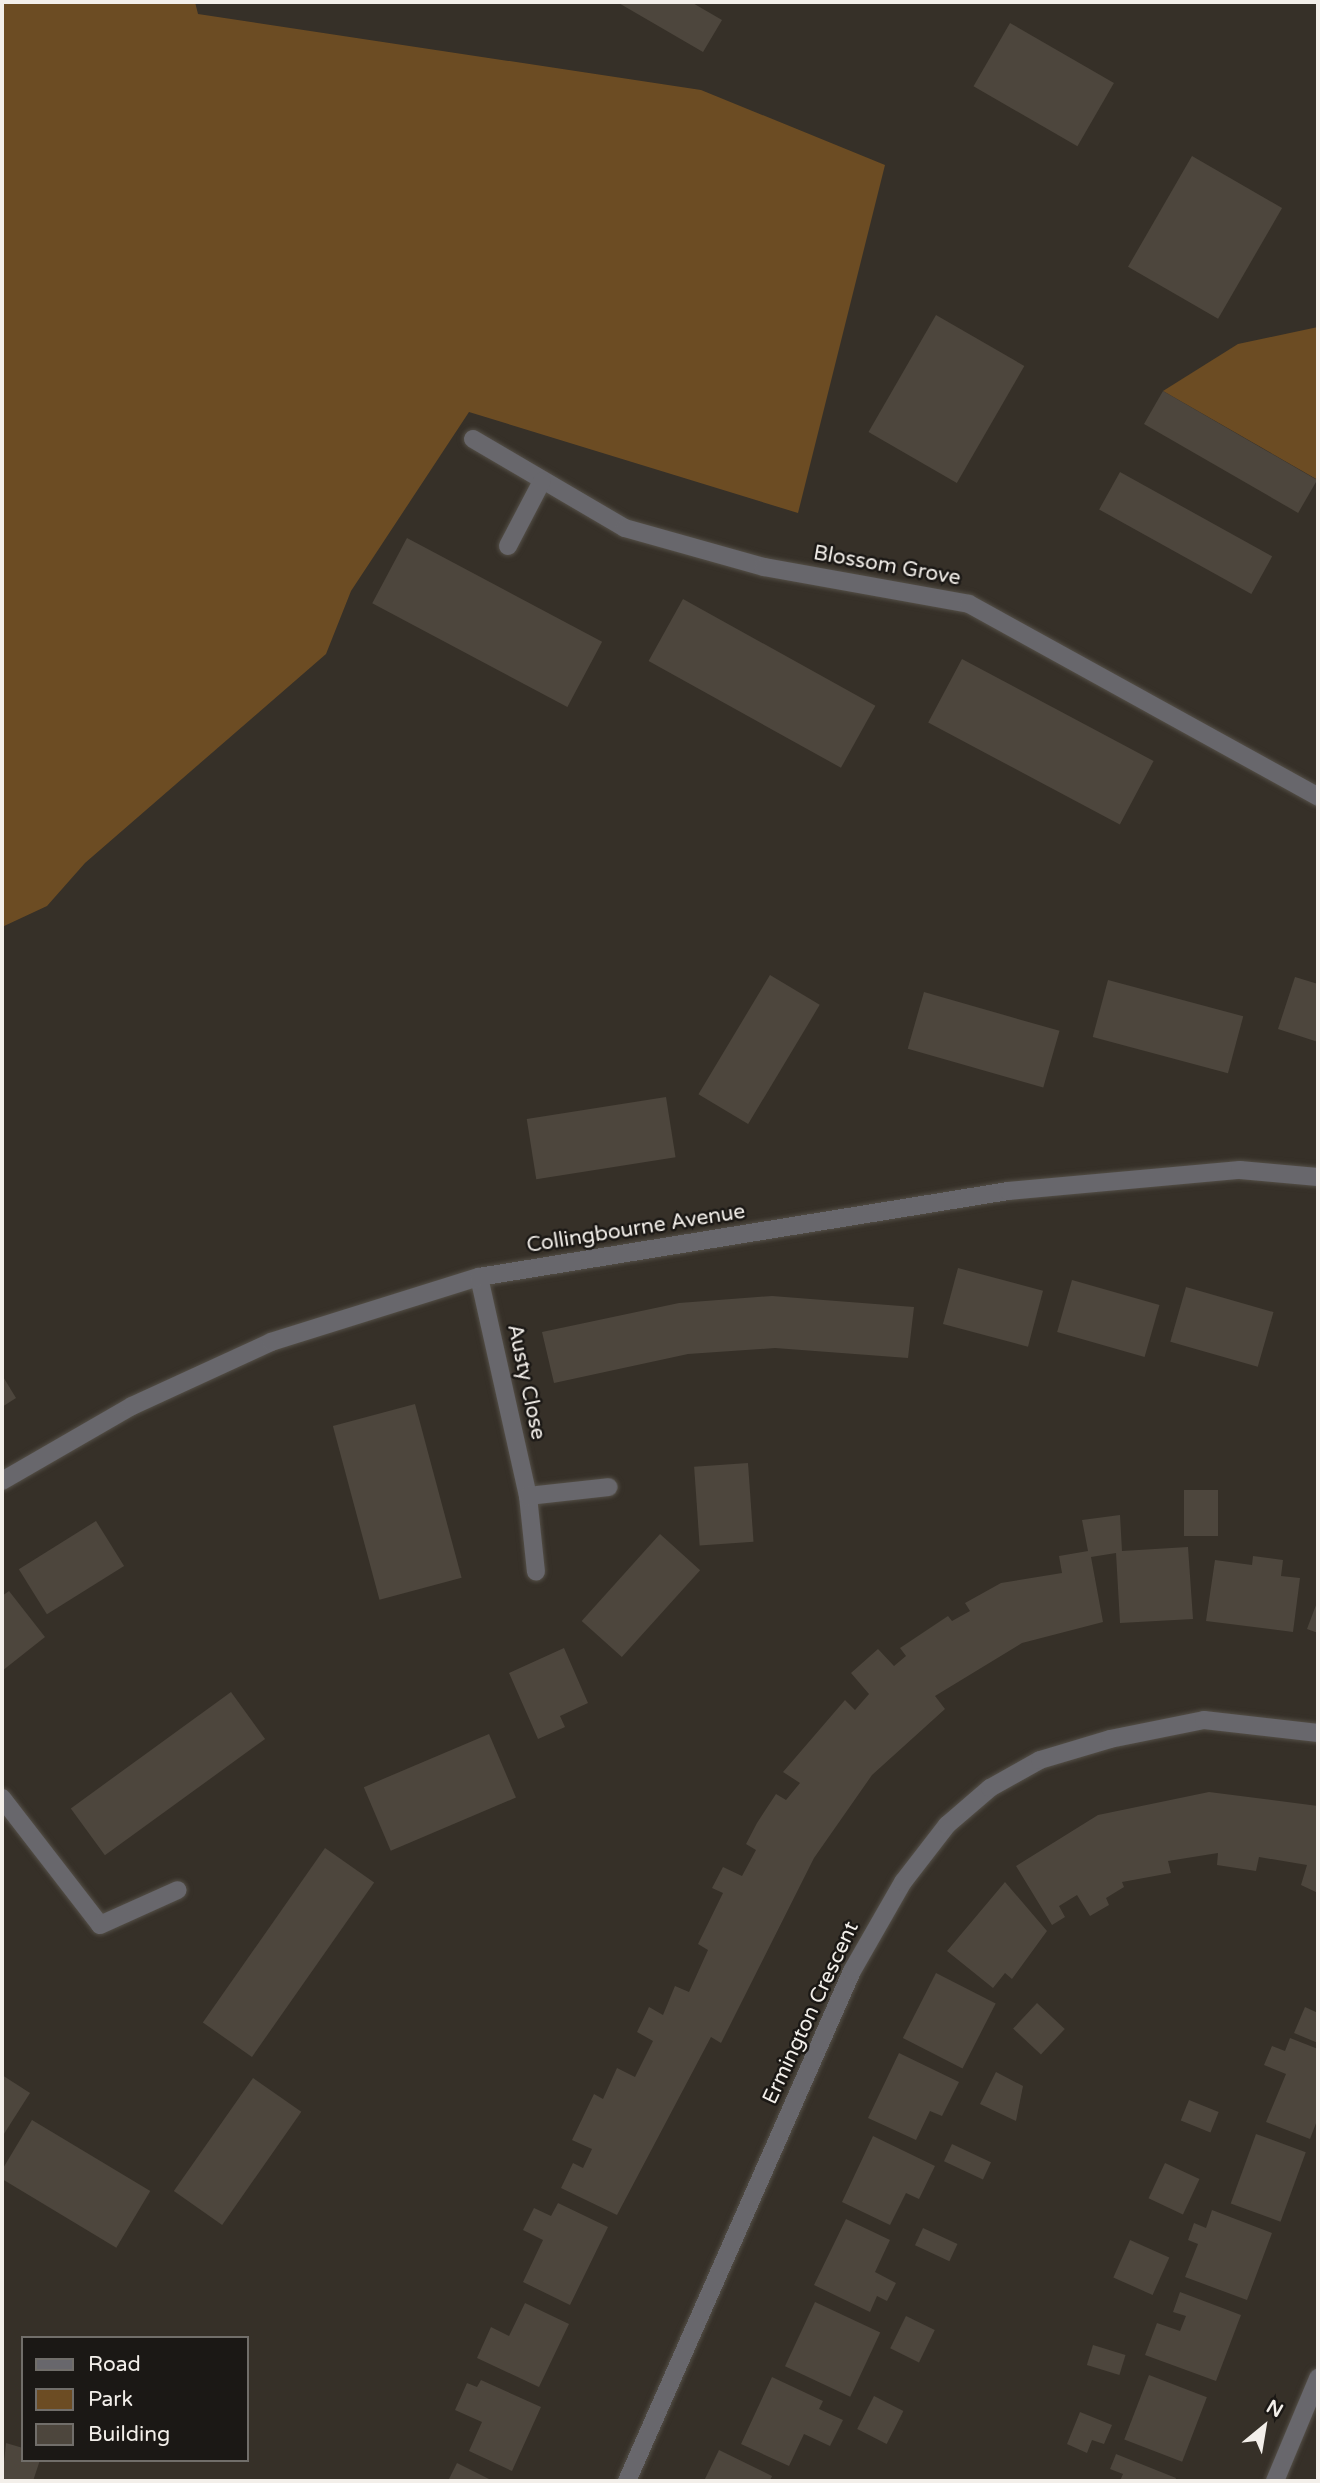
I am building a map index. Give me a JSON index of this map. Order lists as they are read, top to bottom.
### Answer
{
  "streets": {
    "street": [
      "Blossom Grove",
      "Collingbourne Avenue",
      "Austy Close",
      "Ermington Crescent"
    ]
  },
  "crossings": [
    ["Collingbourne Avenue", "Austy Close"]
  ],
  "legend": ["Road", "Park", "Building"],
  "north": "top right"
}
